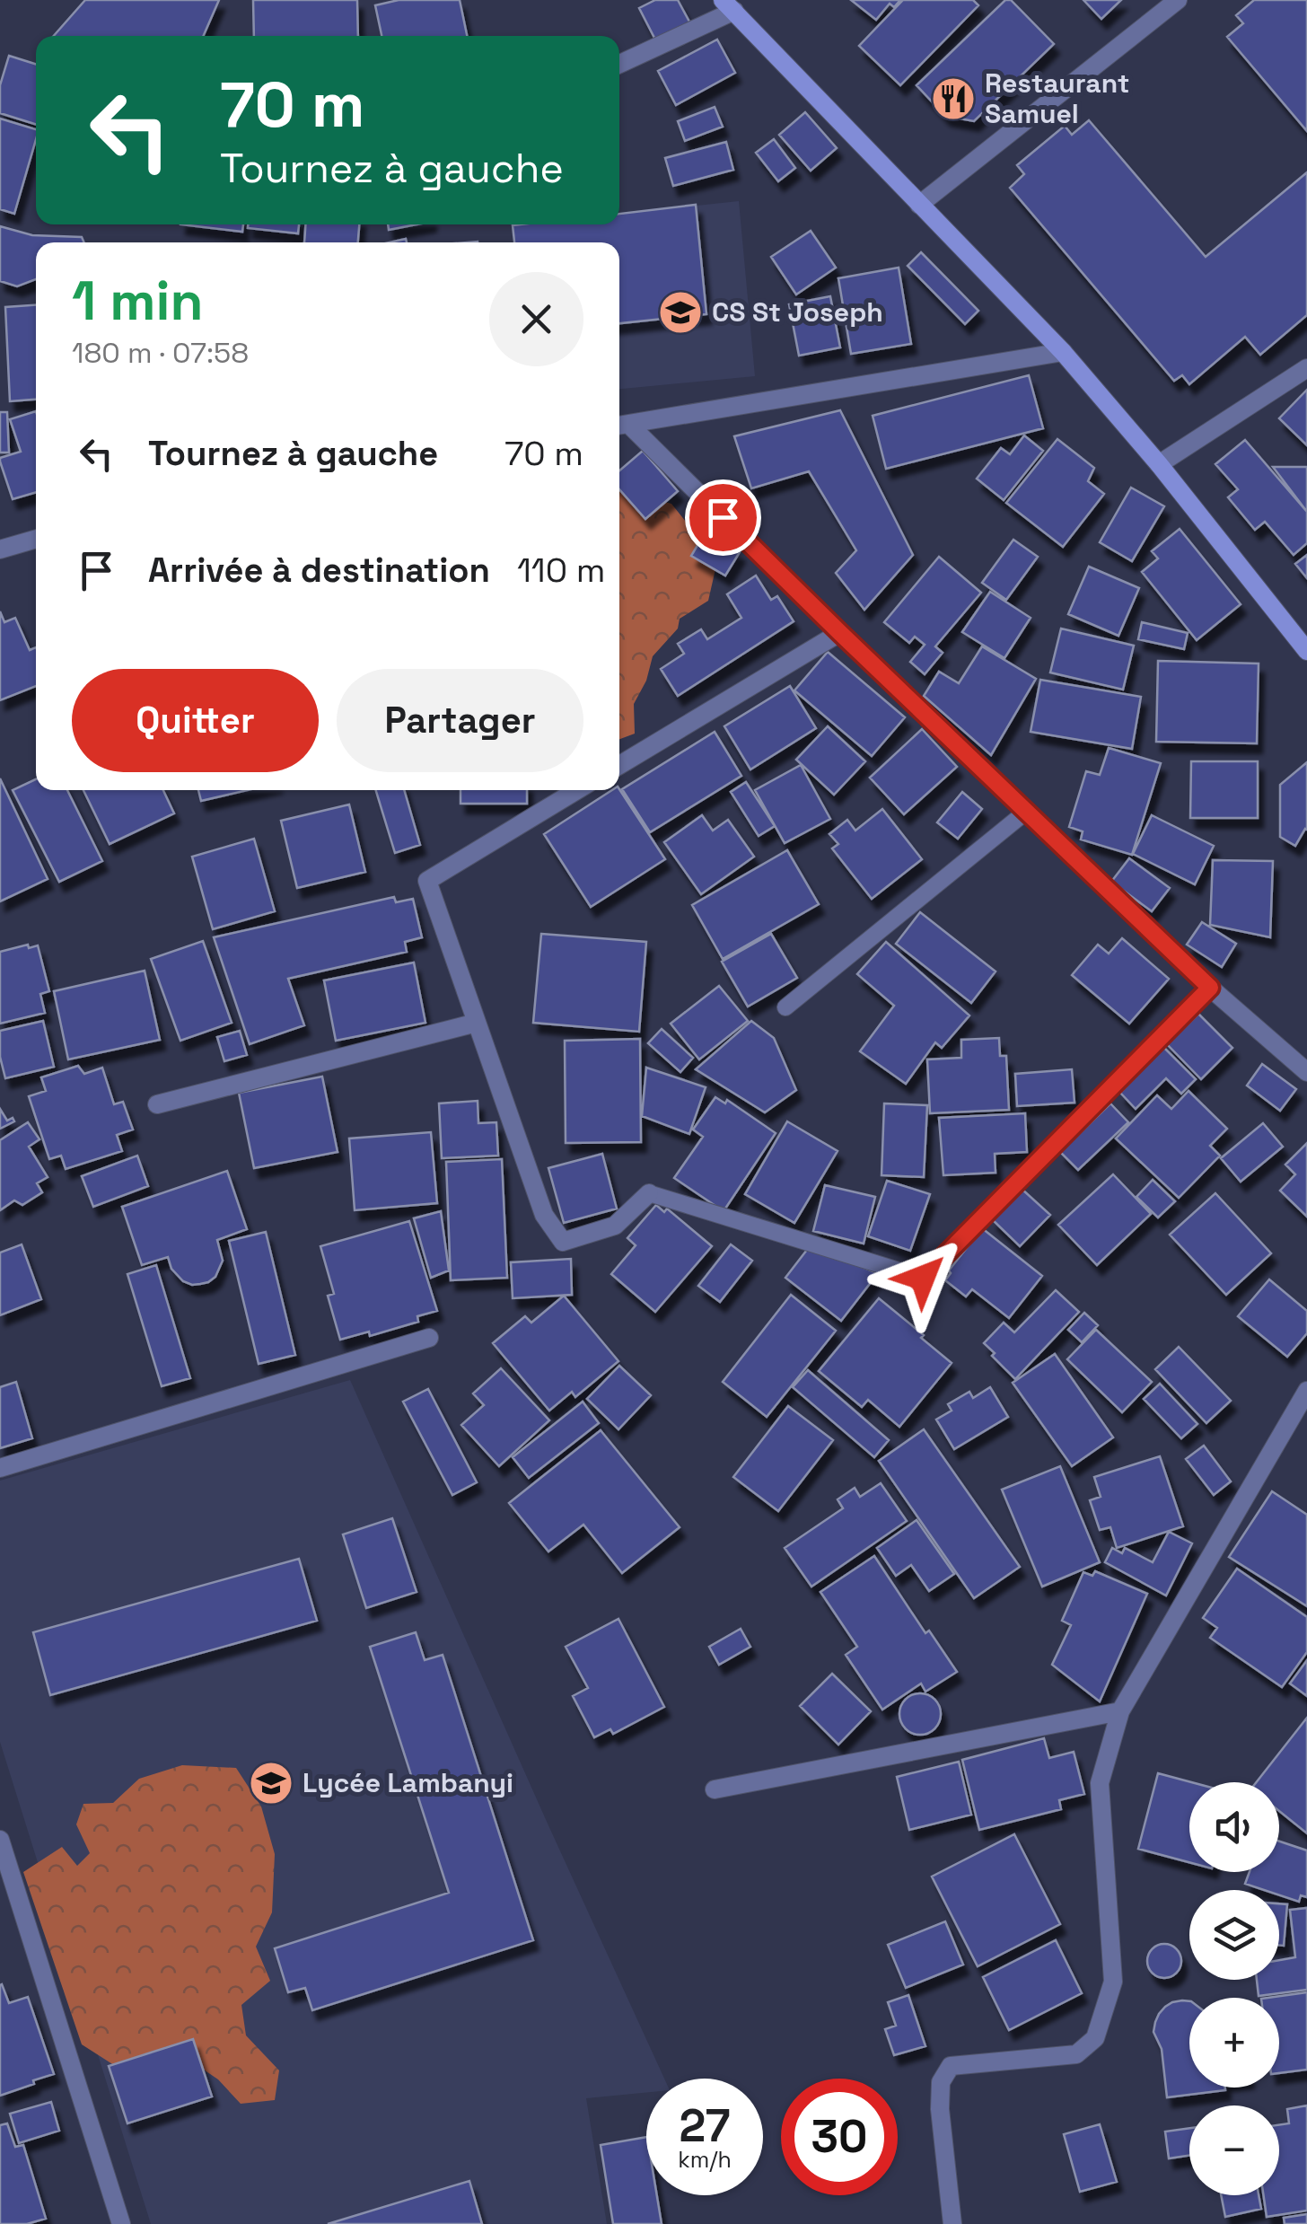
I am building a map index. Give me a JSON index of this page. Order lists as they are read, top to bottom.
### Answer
{
  "places": {
    "restaurant": ["Restaurant Samuel"],
    "school or university": ["CS St Joseph", "Lycée Lambanyi"]
  },
  "page": {
    "turn": ["70 m", "Tournez à gauche"],
    "heading": ["1 min", "180 m · 07:58"],
    "list": [
      {
        "name": "Tournez à gauche",
        "value": "70 m"
      },
      {
        "name": "Arrivée à destination",
        "value": "110 m"
      }
    ],
    "buttons": ["Quitter", "Partager"],
    "map_buttons": ["+", "−"],
    "speed": "27 km/h",
    "limit": "30"
  }
}
